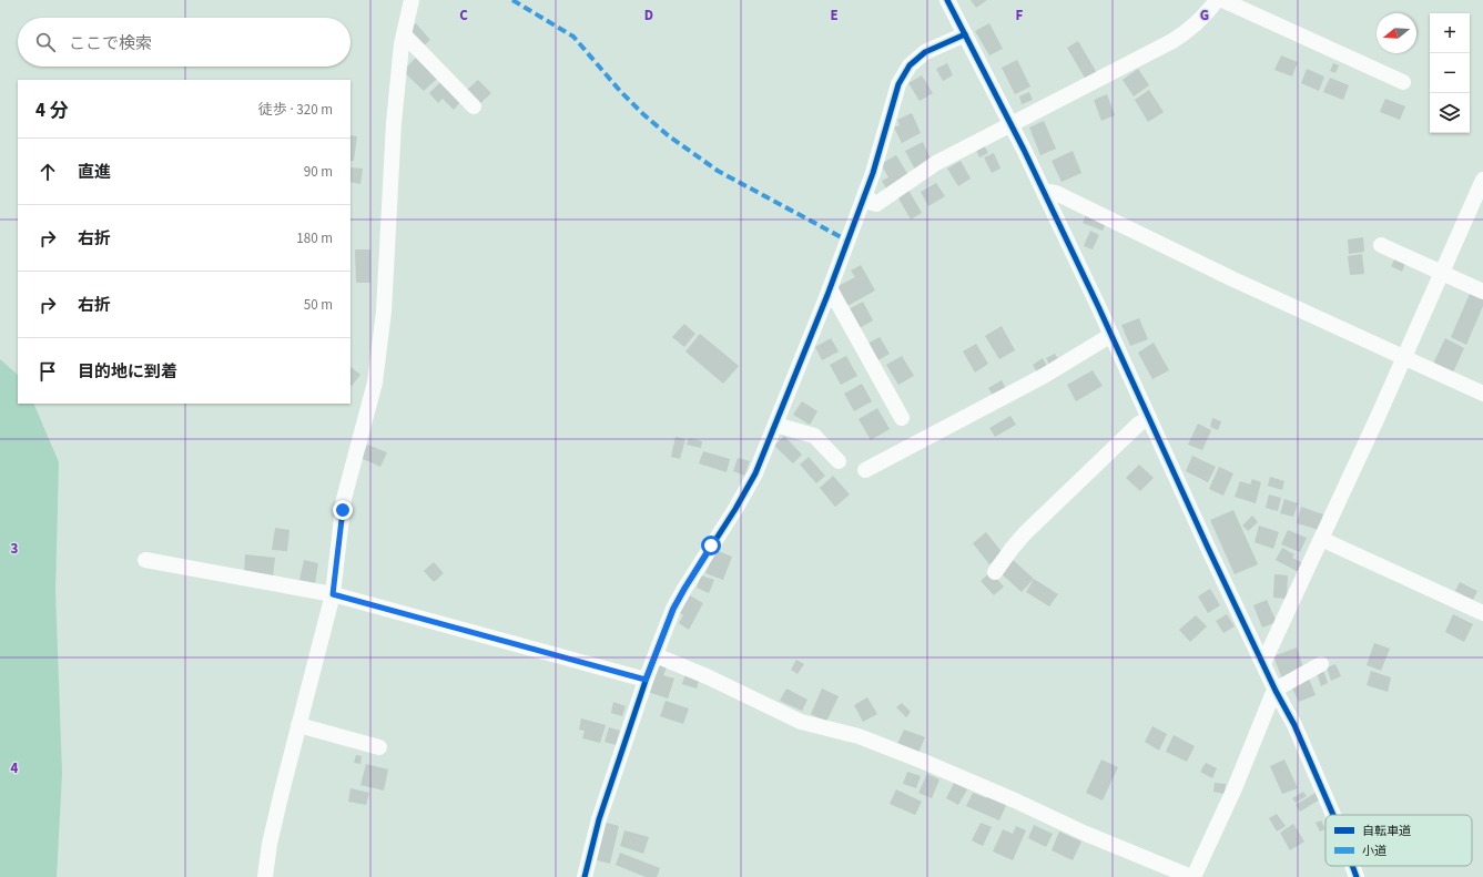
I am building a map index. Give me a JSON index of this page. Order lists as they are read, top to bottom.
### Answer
{
  "legend": ["自転車道", "小道"],
  "north": "left",
  "page": {
    "map_buttons": ["+", "−"],
    "search": "ここで検索",
    "heading": ["4 分", "徒歩 · 320 m"],
    "list": [
      ["直進", "90 m"],
      ["右折", "180 m"],
      ["右折", "50 m"],
      "目的地に到着"
    ]
  },
  "grid": {
    "columns": [
      "C",
      "D",
      "E",
      "F",
      "G"
    ],
    "rows": ["3", "4"]
  }
}
